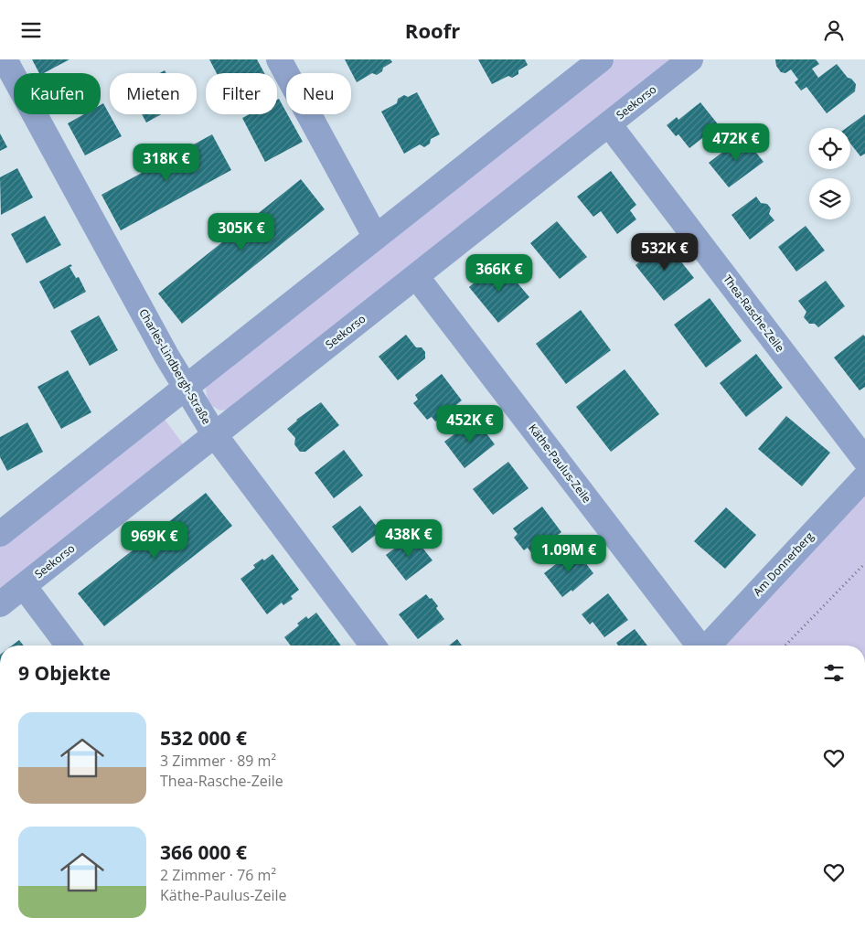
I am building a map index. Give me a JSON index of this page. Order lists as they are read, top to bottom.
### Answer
{
  "streets": {
    "street": [
      "Seekorso",
      "Thea-Rasche-Zeile",
      "Charles-Lindbergh-Straße",
      "Käthe-Paulus-Zeile",
      "Am Donnerberg"
    ]
  },
  "crossings": [
    ["Seekorso", "Thea-Rasche-Zeile"],
    ["Seekorso", "Charles-Lindbergh-Straße"],
    ["Seekorso", "Käthe-Paulus-Zeile"]
  ],
  "page": {
    "header": "Roofr",
    "chip": [
      "Kaufen",
      "Mieten",
      "Filter",
      "Neu"
    ],
    "price": [
      "472K €",
      "318K €",
      "305K €",
      "532K €",
      "366K €",
      "452K €",
      "438K €",
      "969K €",
      "1.09M €"
    ],
    "heading": "9 Objekte",
    "list": [
      {
        "name": "532 000 €",
        "note": "3 Zimmer · 89 m² · Thea-Rasche-Zeile"
      },
      {
        "name": "366 000 €",
        "note": "2 Zimmer · 76 m² · Käthe-Paulus-Zeile"
      }
    ]
  }
}
